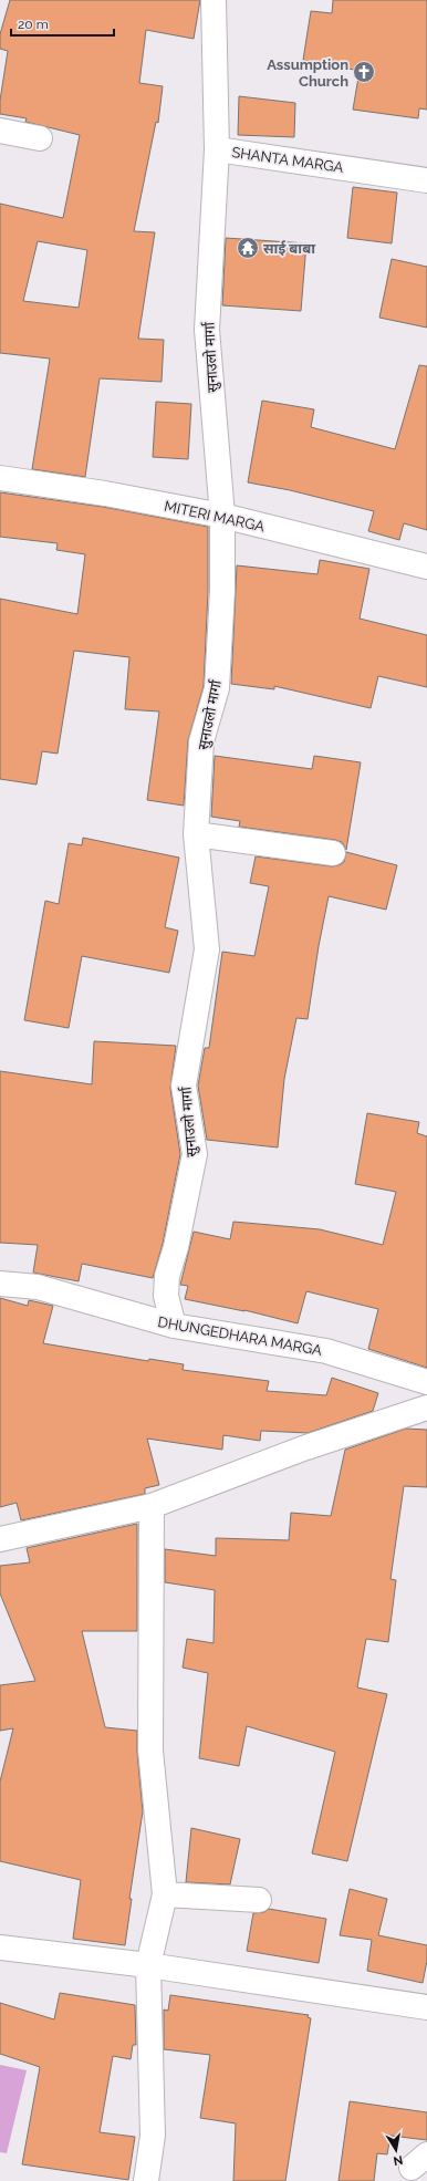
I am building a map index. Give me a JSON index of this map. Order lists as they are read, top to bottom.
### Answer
{
  "streets": {
    "street": [
      "SHANTA MARGA",
      "सुनाउलो मार्गा",
      "MITERI MARGA",
      "DHUNGEDHARA MARGA"
    ]
  },
  "crossings": [
    ["SHANTA MARGA", "सुनाउलो मार्गा"],
    ["सुनाउलो मार्गा", "MITERI MARGA"],
    ["सुनाउलो मार्गा", "DHUNGEDHARA MARGA"]
  ],
  "places": {
    "church": ["Assumption Church"],
    "temple": ["साई बाबा"]
  },
  "scale_bar": "20 m",
  "north": "bottom"
}
